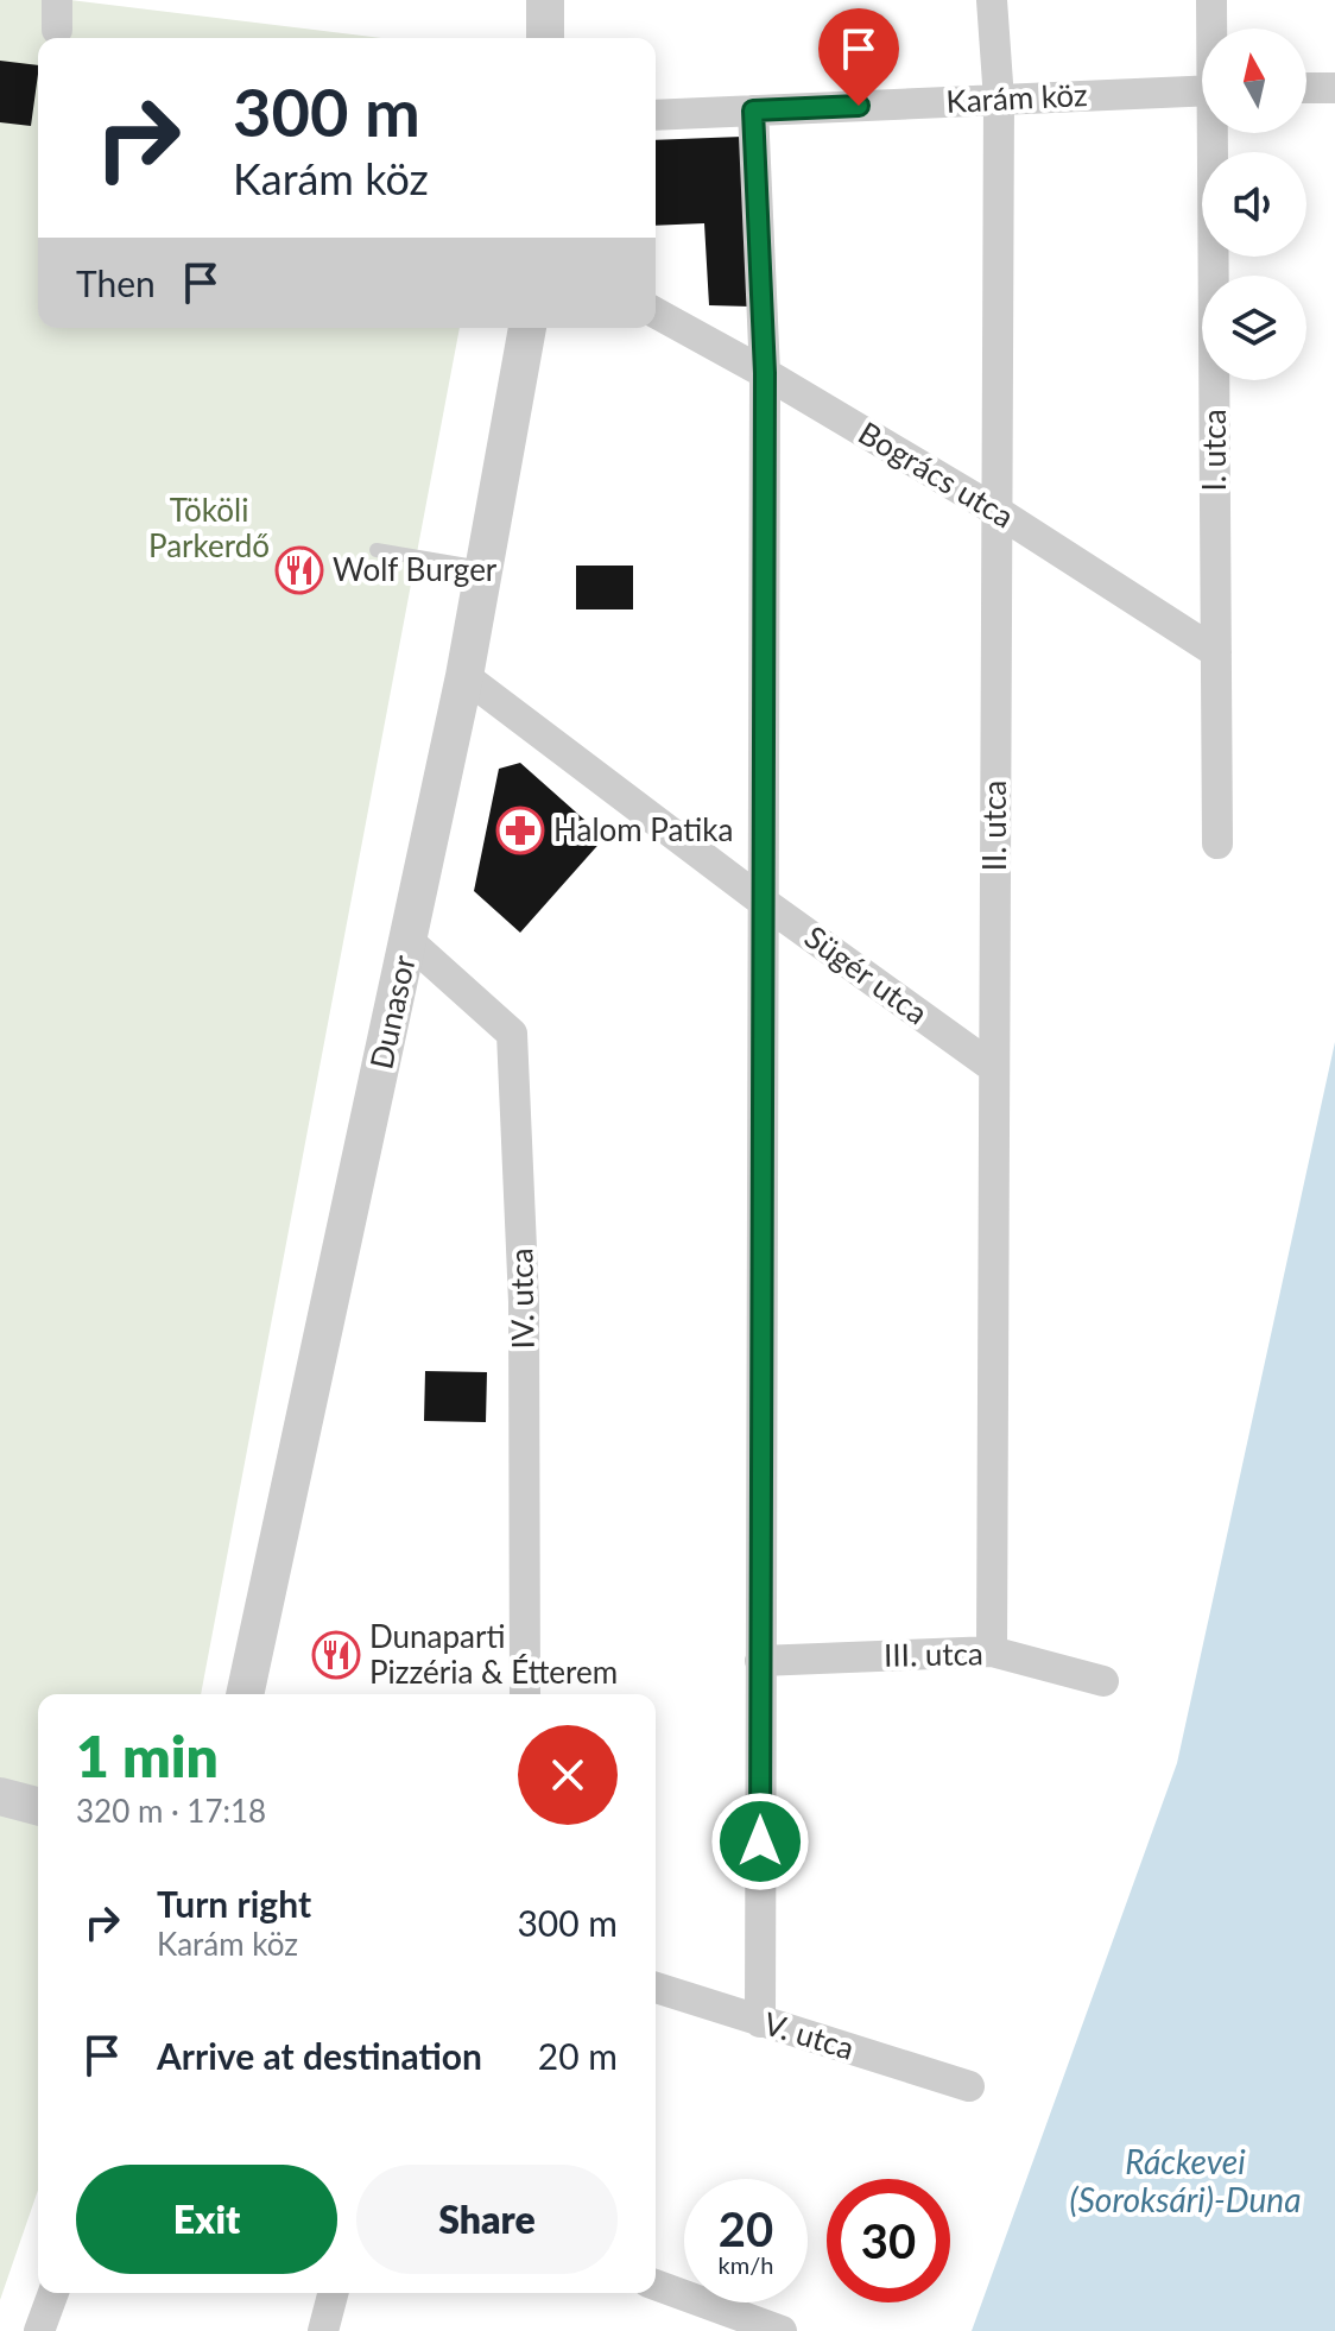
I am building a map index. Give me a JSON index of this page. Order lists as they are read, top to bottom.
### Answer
{
  "streets": {
    "street": [
      "Karám köz",
      "I. utca",
      "Bogrács utca",
      "II. utca",
      "Sügér utca",
      "Dunasor",
      "IV. utca",
      "III. utca",
      "V. utca"
    ]
  },
  "crossings": [
    ["Karám köz", "II. utca"],
    ["I. utca", "Bogrács utca"],
    ["Bogrács utca", "II. utca"],
    ["II. utca", "Sügér utca"],
    ["II. utca", "III. utca"],
    ["Sügér utca", "Dunasor"],
    ["Dunasor", "IV. utca"]
  ],
  "water": ["Ráckevei (Soroksári)-Duna"],
  "parks": ["Tököli Parkerdő"],
  "places": {
    "restaurant": ["Wolf Burger", "Dunaparti Pizzéria & Étterem"],
    "pharmacy": ["Halom Patika"]
  },
  "north": "top",
  "page": {
    "turn": ["300 m", "Karám köz"],
    "then": "Then",
    "heading": ["1 min", "320 m · 17:18"],
    "list": [
      {
        "name": "Turn right",
        "note": "Karám köz",
        "value": "300 m"
      },
      {
        "name": "Arrive at destination",
        "value": "20 m"
      }
    ],
    "buttons": ["Exit", "Share"],
    "speed": "20 km/h",
    "limit": "30"
  }
}
